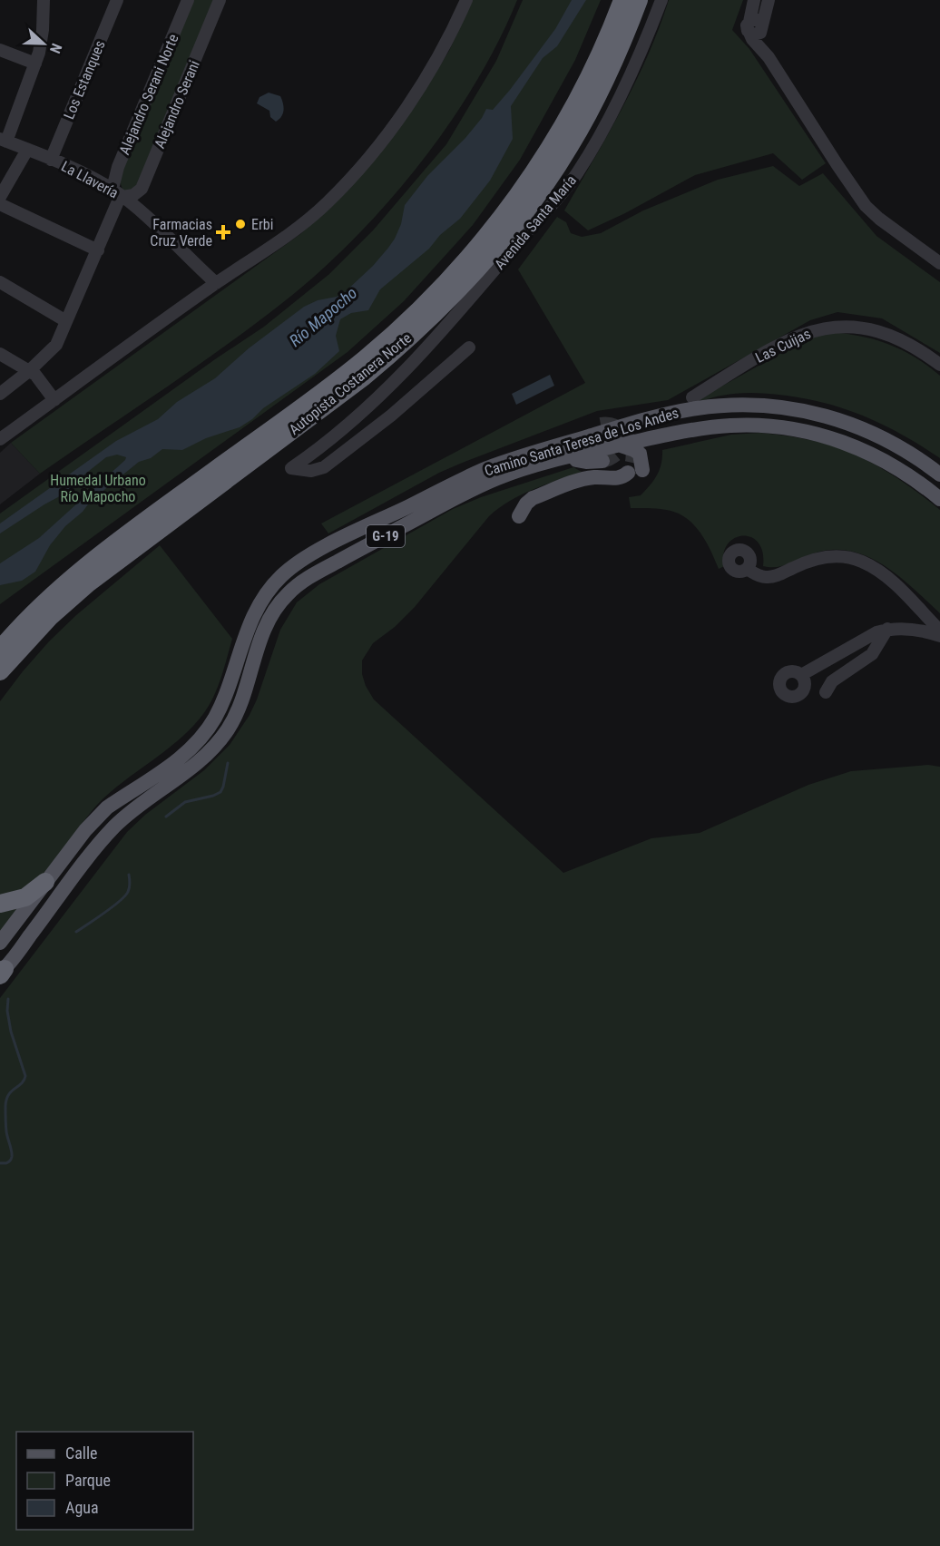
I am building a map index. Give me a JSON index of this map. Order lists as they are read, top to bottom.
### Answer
{
  "streets": {
    "highway": ["Autopista Costanera Norte"],
    "main road": ["Camino Santa Teresa de Los Andes", "G-19"],
    "street": [
      "Los Estanques",
      "Alejandro Serani Norte",
      "Alejandro Serani",
      "La Llavería",
      "Avenida Santa María",
      "Las Cuijas"
    ]
  },
  "crossings": [
    ["Los Estanques", "La Llavería"],
    ["Alejandro Serani Norte", "La Llavería"]
  ],
  "water": ["Río Mapocho"],
  "parks": ["Humedal Urbano Río Mapocho"],
  "places": {
    "other": ["Erbi"],
    "health": ["Farmacias Cruz Verde"]
  },
  "legend": ["Calle", "Parque", "Agua"],
  "north": "right"
}
